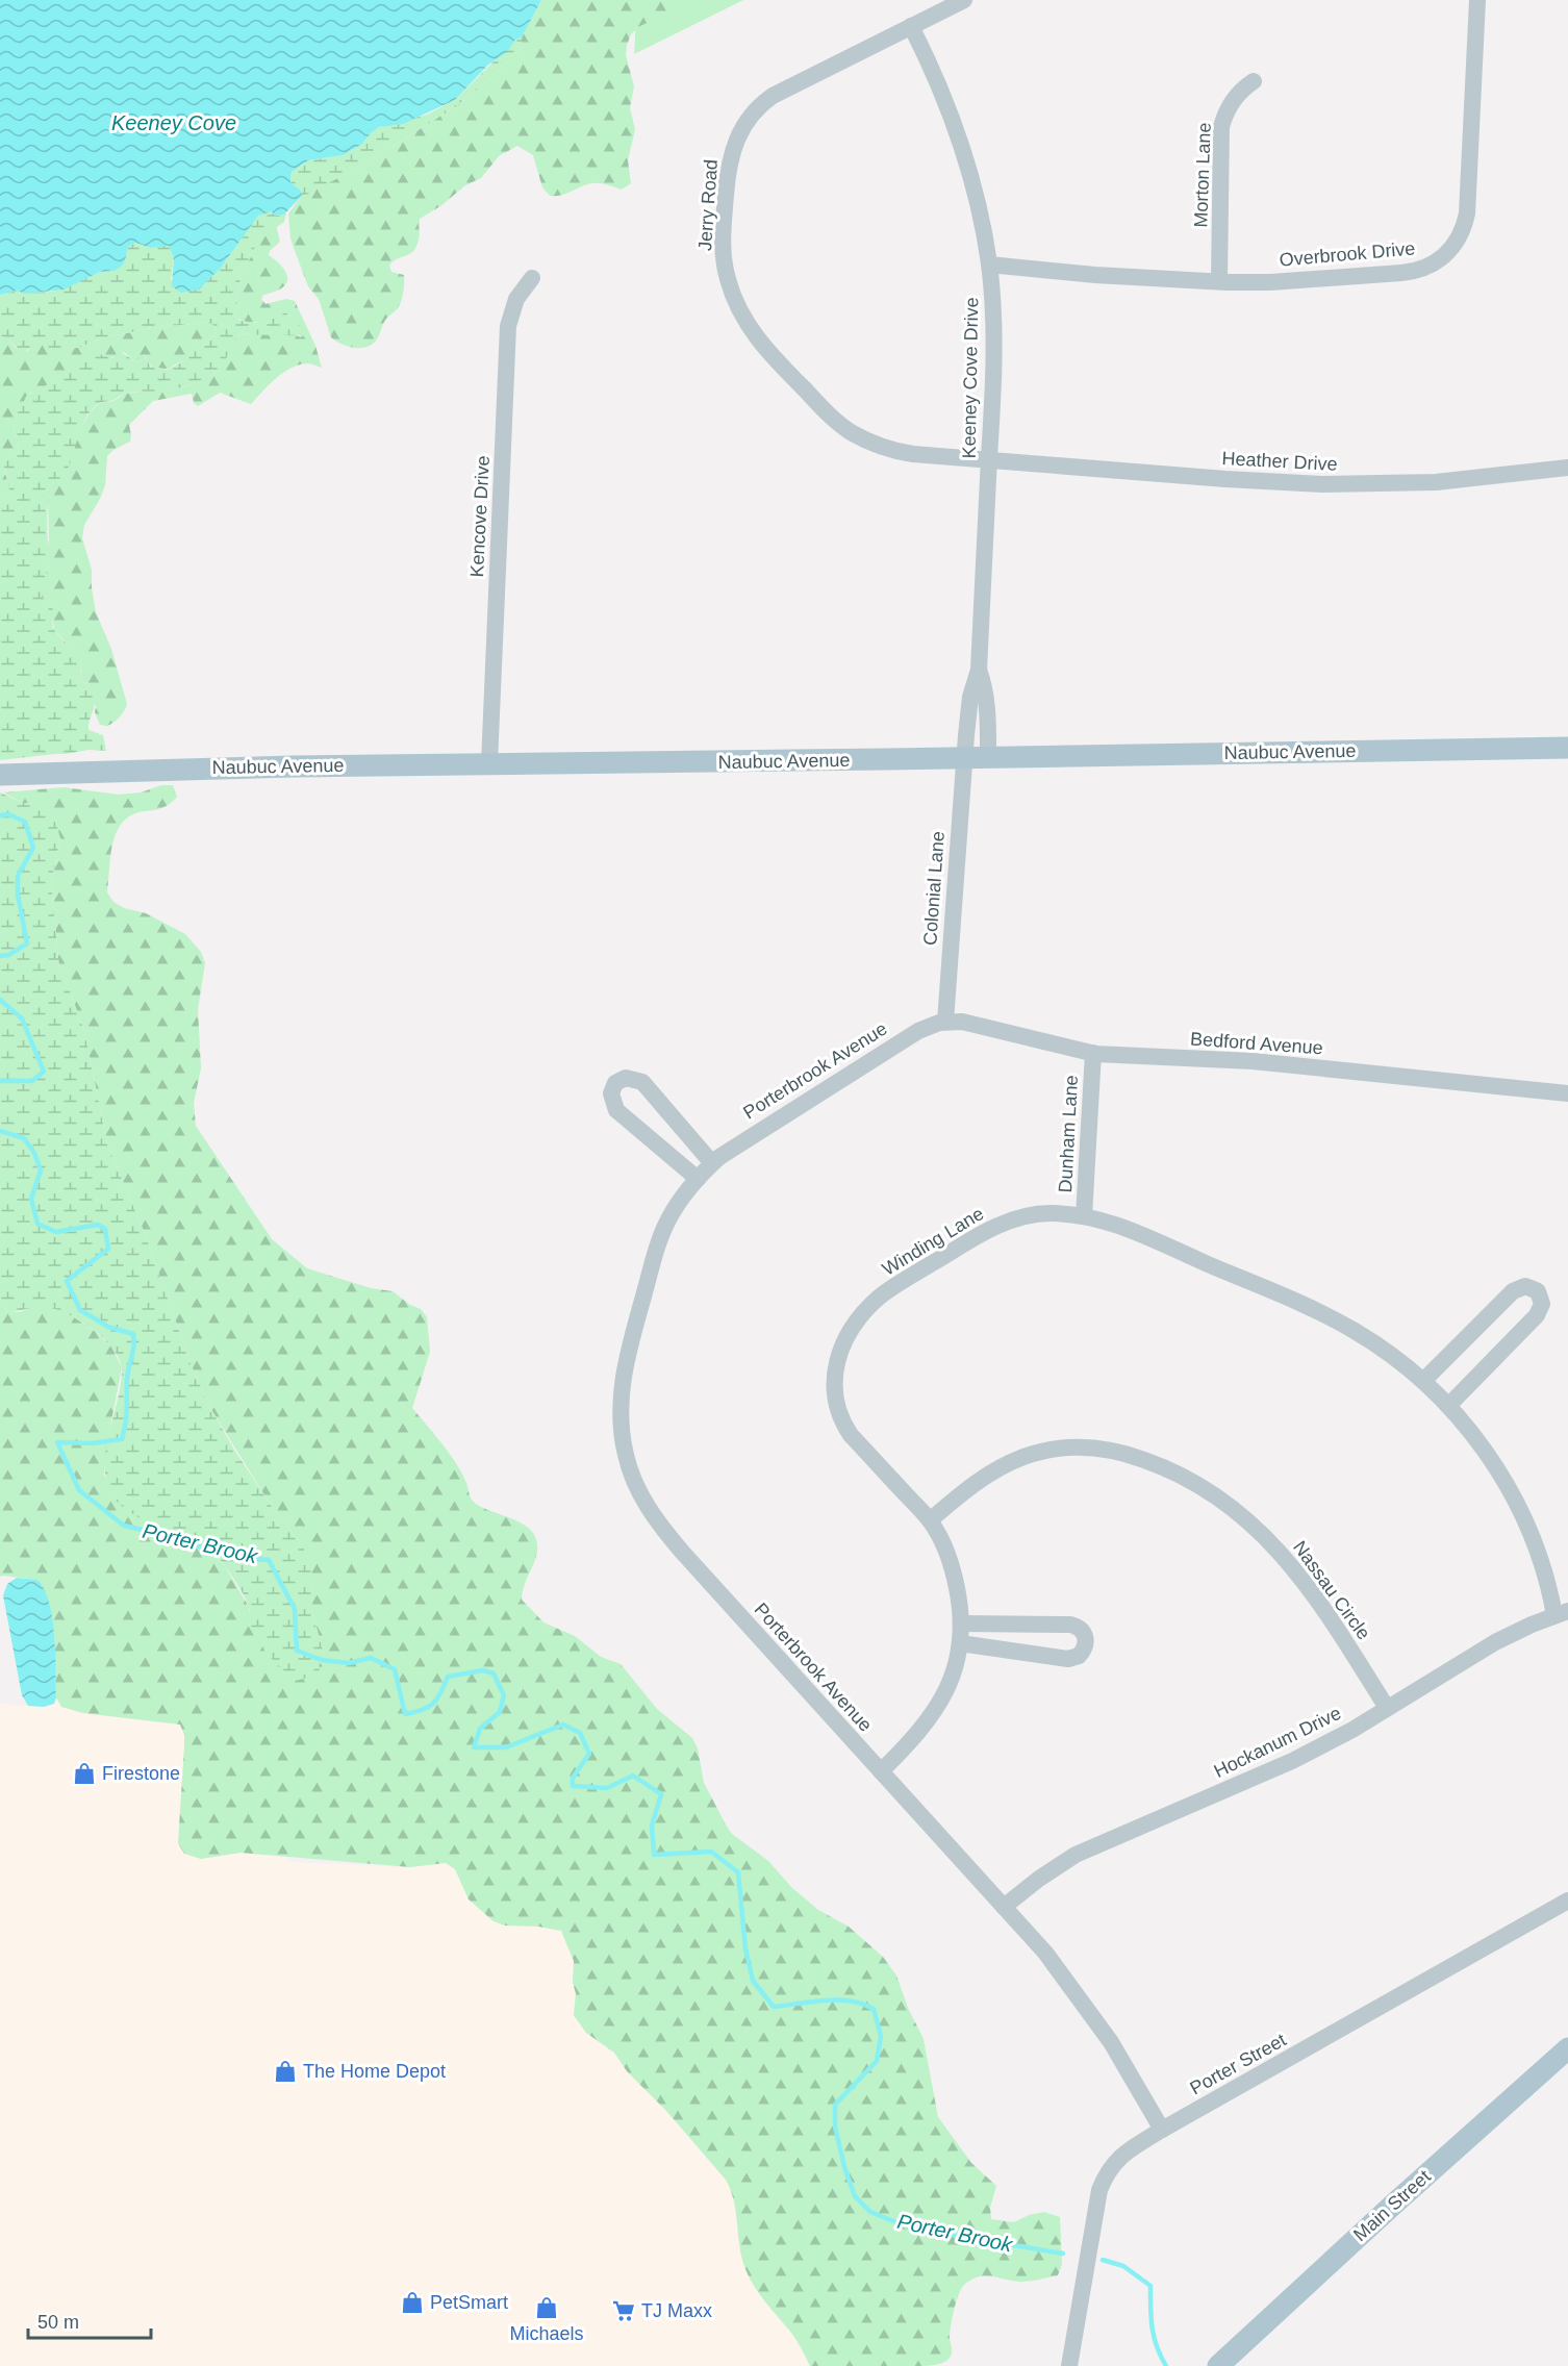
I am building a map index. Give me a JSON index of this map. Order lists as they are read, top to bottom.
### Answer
{
  "streets": {
    "main road": ["Naubuc Avenue", "Main Street"],
    "street": [
      "Morton Lane",
      "Jerry Road",
      "Overbrook Drive",
      "Keeney Cove Drive",
      "Heather Drive",
      "Kencove Drive",
      "Colonial Lane",
      "Bedford Avenue",
      "Porterbrook Avenue",
      "Dunham Lane",
      "Winding Lane",
      "Nassau Circle",
      "Hockanum Drive",
      "Porter Street"
    ]
  },
  "crossings": [
    ["Morton Lane", "Overbrook Drive"],
    ["Jerry Road", "Keeney Cove Drive"],
    ["Jerry Road", "Heather Drive"],
    ["Overbrook Drive", "Keeney Cove Drive"],
    ["Keeney Cove Drive", "Heather Drive"],
    ["Keeney Cove Drive", "Naubuc Avenue"],
    ["Keeney Cove Drive", "Colonial Lane"],
    ["Kencove Drive", "Naubuc Avenue"],
    ["Naubuc Avenue", "Colonial Lane"],
    ["Colonial Lane", "Bedford Avenue"],
    ["Colonial Lane", "Porterbrook Avenue"],
    ["Bedford Avenue", "Porterbrook Avenue"],
    ["Bedford Avenue", "Dunham Lane"],
    ["Porterbrook Avenue", "Winding Lane"],
    ["Porterbrook Avenue", "Hockanum Drive"],
    ["Porterbrook Avenue", "Porter Street"],
    ["Dunham Lane", "Winding Lane"],
    ["Winding Lane", "Nassau Circle"],
    ["Winding Lane", "Hockanum Drive"],
    ["Nassau Circle", "Hockanum Drive"]
  ],
  "water": ["Keeney Cove", "Porter Brook"],
  "places": {
    "shop": [
      "Firestone",
      "The Home Depot",
      "PetSmart",
      "Michaels"
    ],
    "supermarket": ["TJ Maxx"]
  },
  "scale_bar": "50 m"
}
